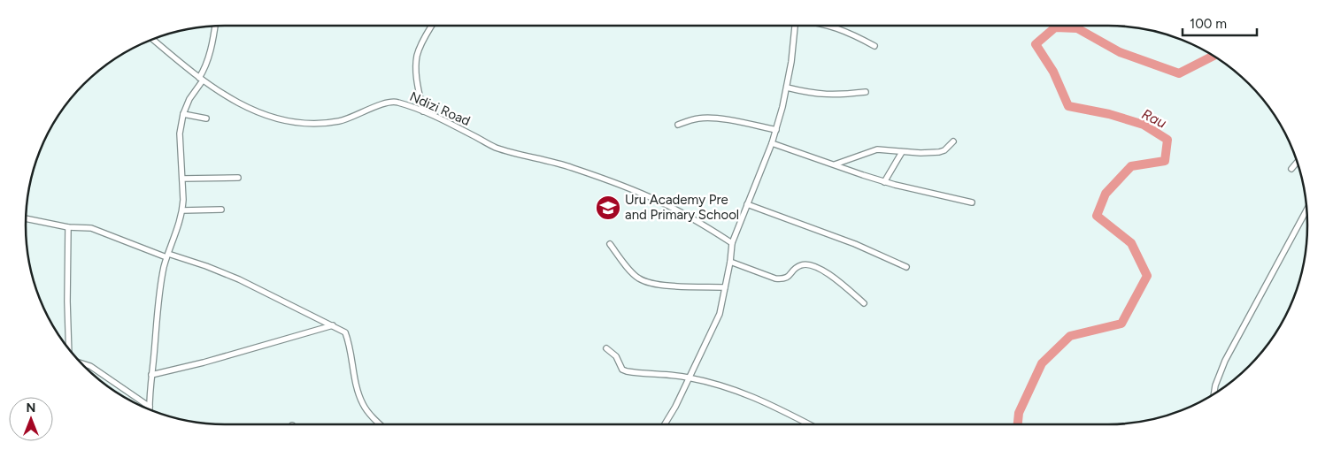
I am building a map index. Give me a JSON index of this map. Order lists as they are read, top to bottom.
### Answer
{
  "streets": {
    "street": ["Ndizi Road"]
  },
  "water": ["Rau"],
  "places": {
    "school or university": ["Uru Academy Pre and Primary School"]
  },
  "scale_bar": "100 m",
  "north": "top"
}
